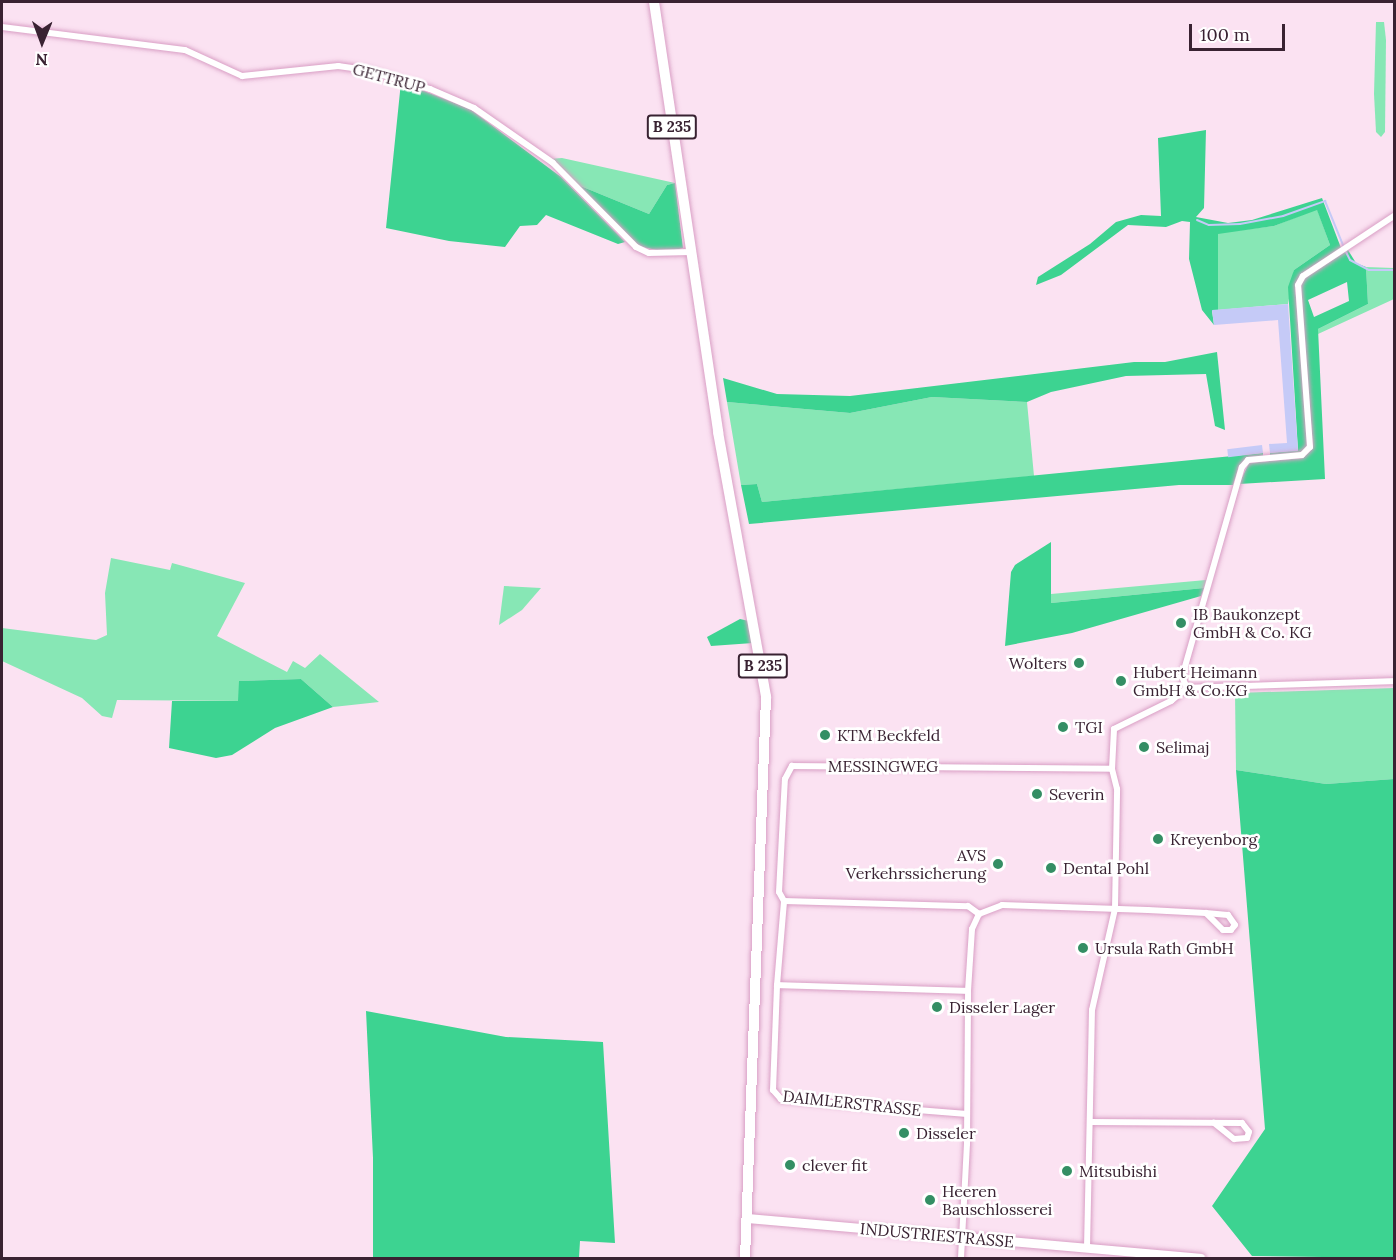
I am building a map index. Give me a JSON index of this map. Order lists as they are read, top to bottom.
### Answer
{
  "streets": {
    "main road": ["B 235"],
    "street": [
      "GETTRUP",
      "MESSINGWEG",
      "DAIMLERSTRASSE",
      "INDUSTRIESTRASSE"
    ]
  },
  "crossings": [
    ["GETTRUP", "B 235"],
    ["B 235", "INDUSTRIESTRASSE"],
    ["MESSINGWEG", "DAIMLERSTRASSE"]
  ],
  "places": [
    "IB Baukonzept GmbH & Co. KG",
    "Wolters",
    "Hubert Heimann GmbH & Co.KG",
    "TGI",
    "KTM Beckfeld",
    "Selimaj",
    "Severin",
    "Kreyenborg",
    "AVS Verkehrssicherung",
    "Dental Pohl",
    "Ursula Rath GmbH",
    "Disseler Lager",
    "Disseler",
    "clever fit",
    "Mitsubishi",
    "Heeren Bauschlosserei"
  ],
  "scale_bar": "100 m",
  "north": "bottom"
}
